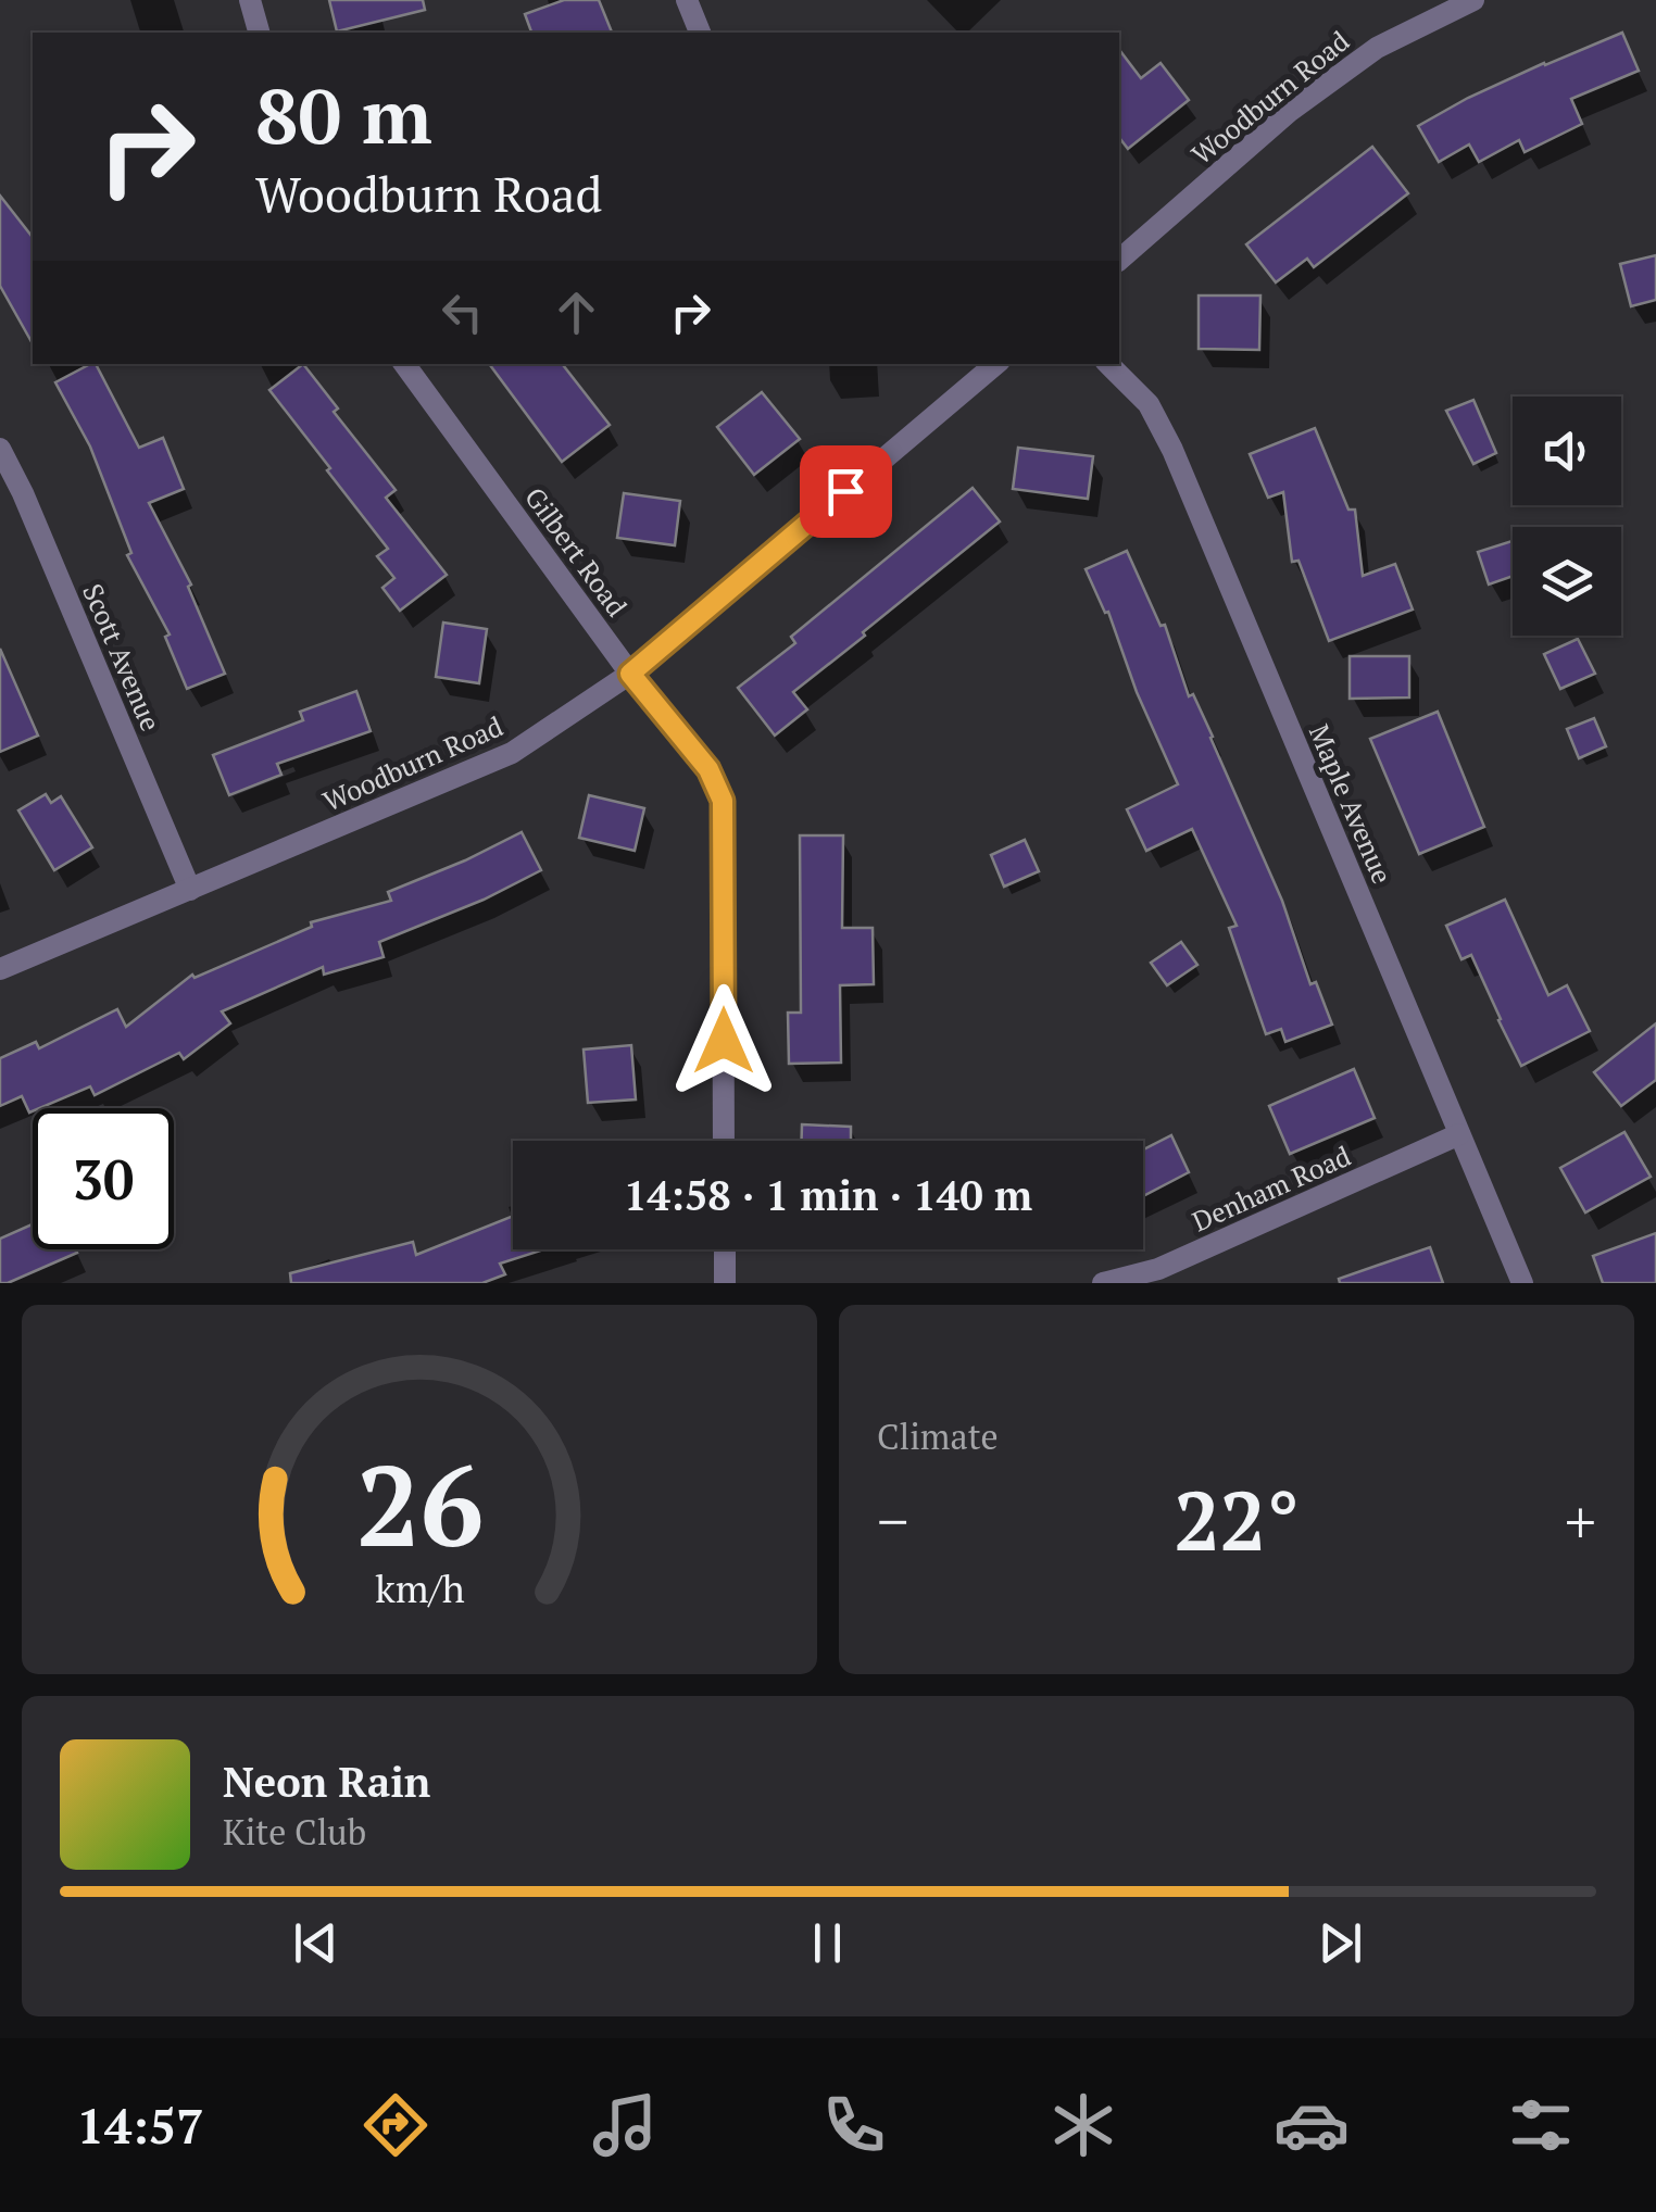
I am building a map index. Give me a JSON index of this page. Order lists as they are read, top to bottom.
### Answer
{
  "streets": {
    "street": [
      "Woodburn Road",
      "Gilbert Road",
      "Scott Avenue",
      "Maple Avenue",
      "Denham Road"
    ]
  },
  "crossings": [
    ["Woodburn Road", "Gilbert Road"],
    ["Woodburn Road", "Scott Avenue"],
    ["Maple Avenue", "Denham Road"]
  ],
  "page": {
    "turn": ["80 m", "Woodburn Road"],
    "limit": "30",
    "trip": "14:58 · 1 min · 140 m",
    "tile": "Climate",
    "heat": ["−", "22°", "+"],
    "song": ["Neon Rain", "Kite Club"],
    "tabs": "14:57",
    "gauge": ["26", "km/h"]
  }
}
